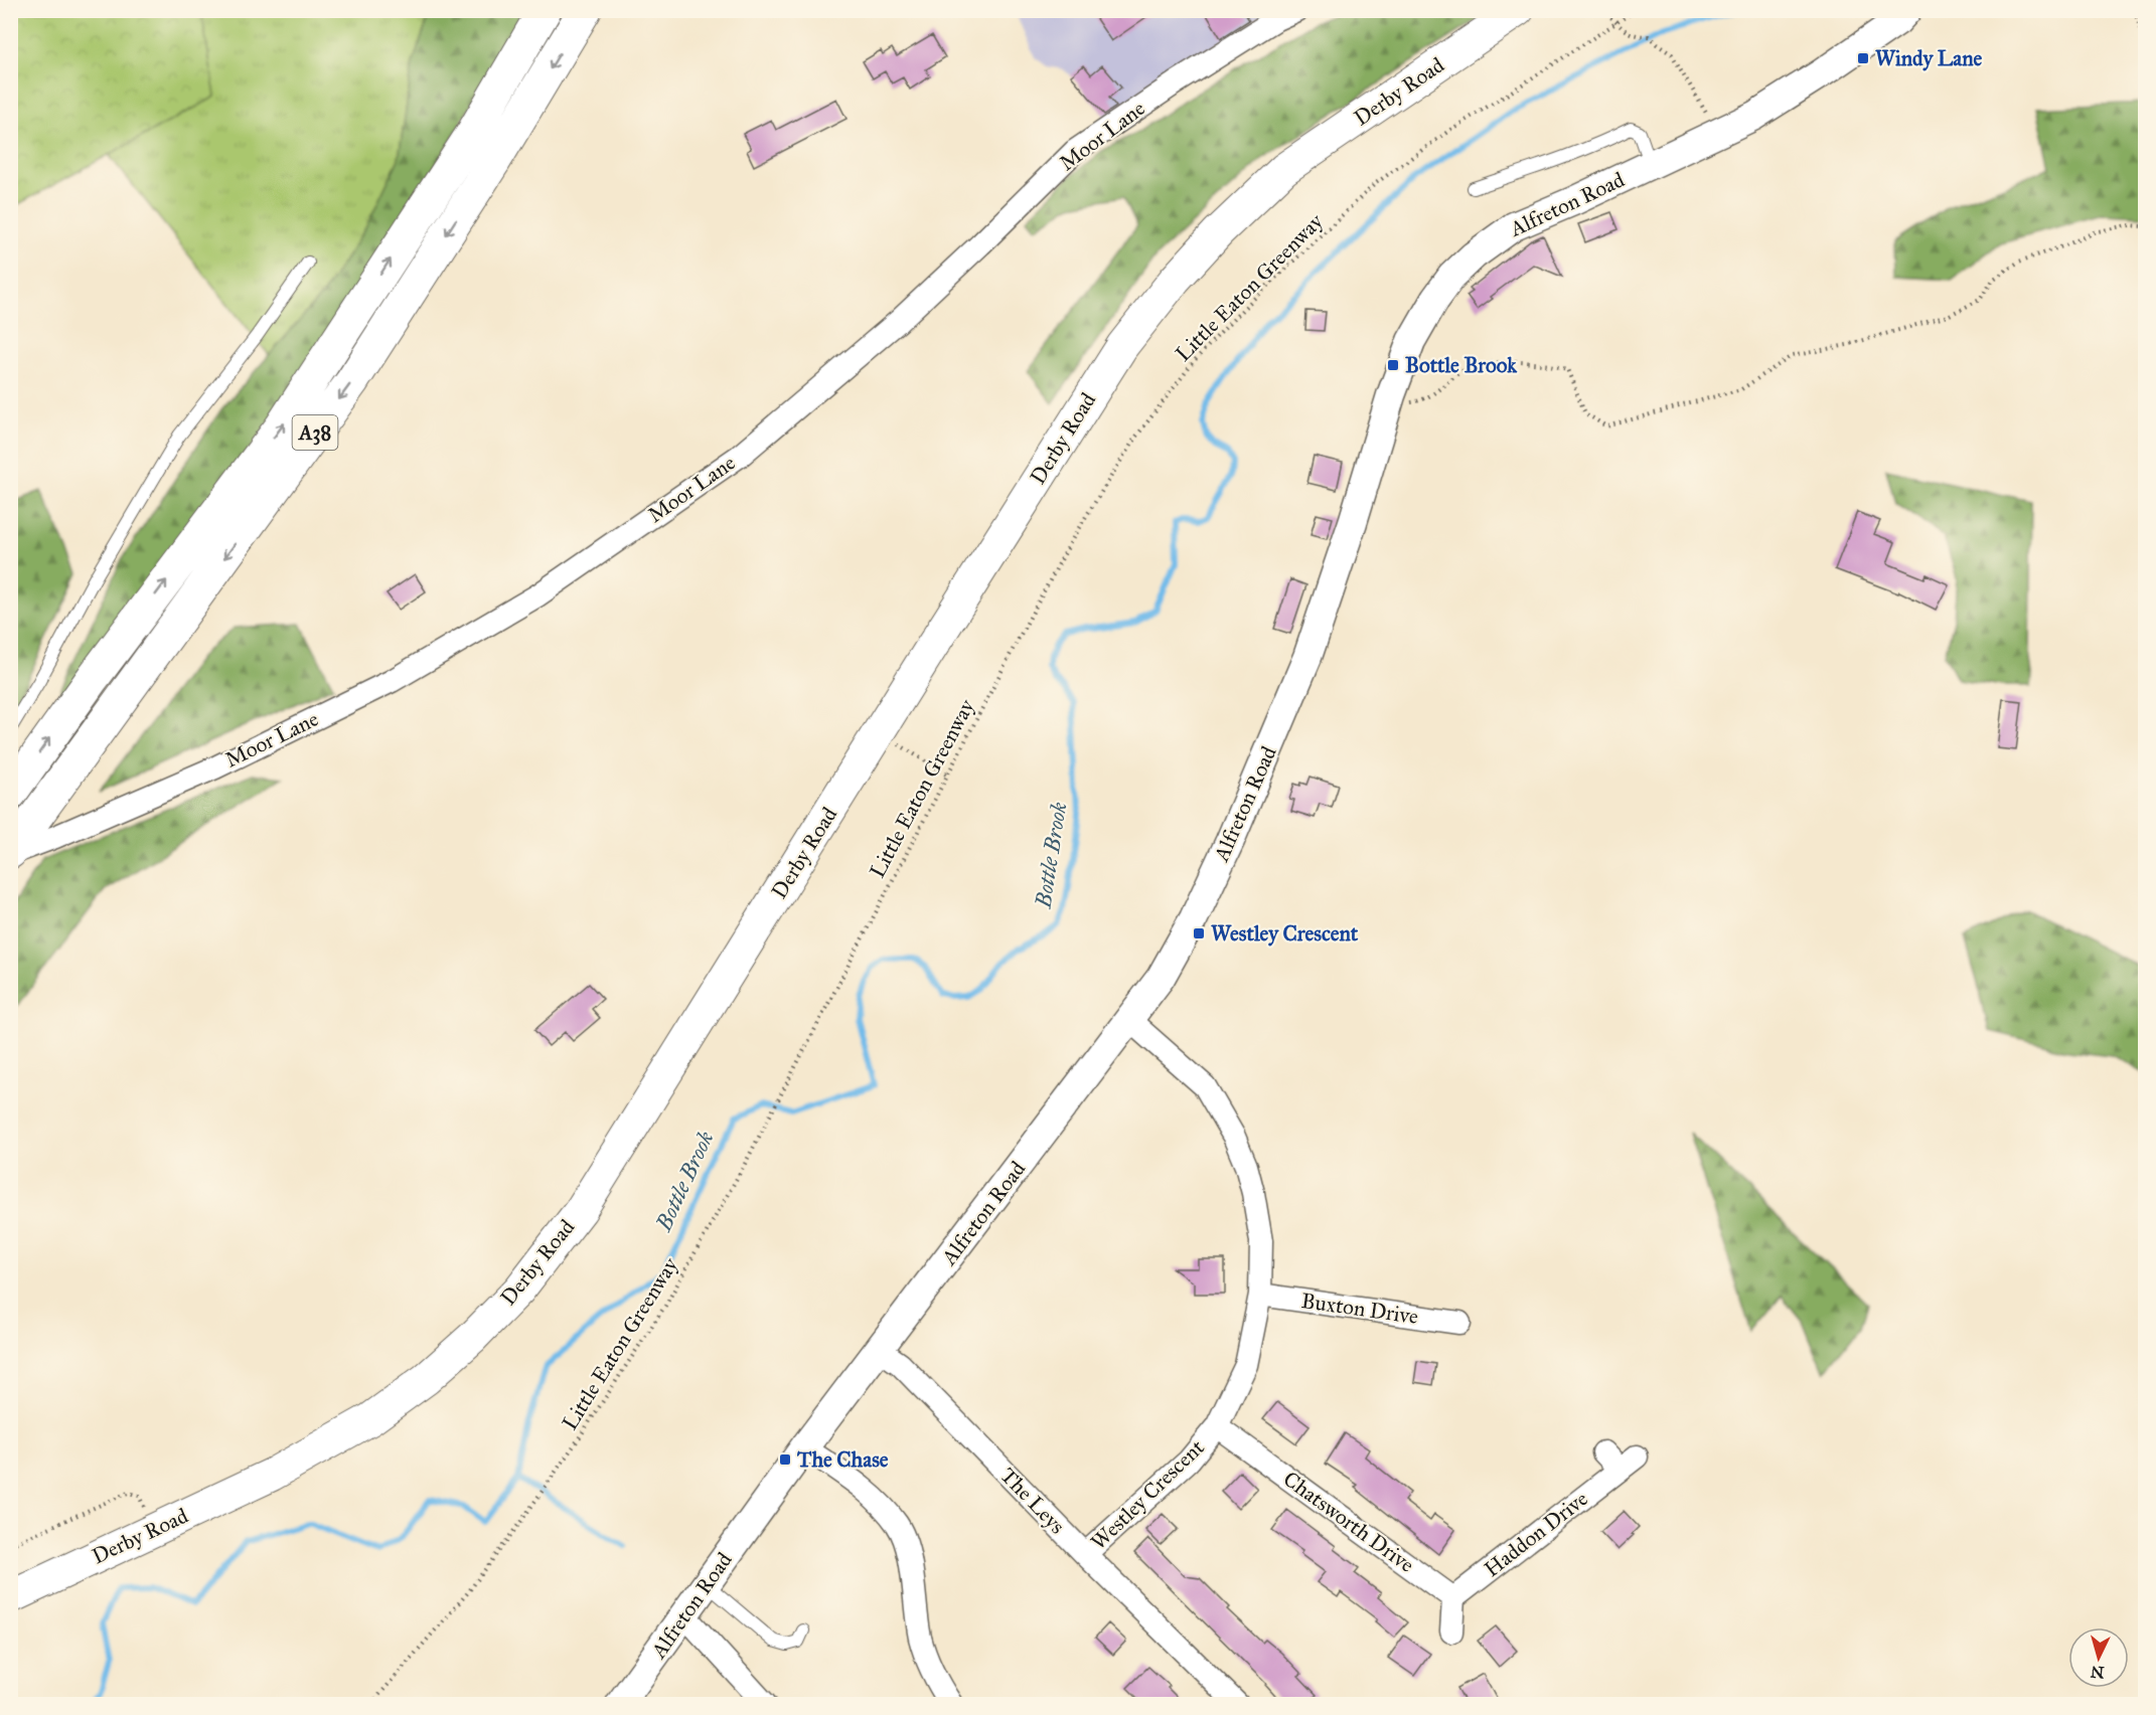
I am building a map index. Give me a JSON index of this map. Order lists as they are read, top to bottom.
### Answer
{
  "streets": {
    "highway": ["A38"],
    "main road": ["Derby Road"],
    "street": [
      "Moor Lane",
      "Alfreton Road",
      "Buxton Drive",
      "Westley Crescent",
      "The Leys",
      "Chatsworth Drive",
      "Haddon Drive"
    ],
    "path": ["Little Eaton Greenway"]
  },
  "crossings": [
    ["Moor Lane", "A38"],
    ["Alfreton Road", "Westley Crescent"],
    ["Alfreton Road", "The Leys"],
    ["Buxton Drive", "Westley Crescent"],
    ["Westley Crescent", "The Leys"],
    ["Westley Crescent", "Chatsworth Drive"],
    ["Chatsworth Drive", "Haddon Drive"]
  ],
  "water": ["Bottle Brook"],
  "places": {
    "transit": [
      "Windy Lane",
      "Bottle Brook",
      "Westley Crescent",
      "The Chase"
    ]
  },
  "north": "bottom"
}
